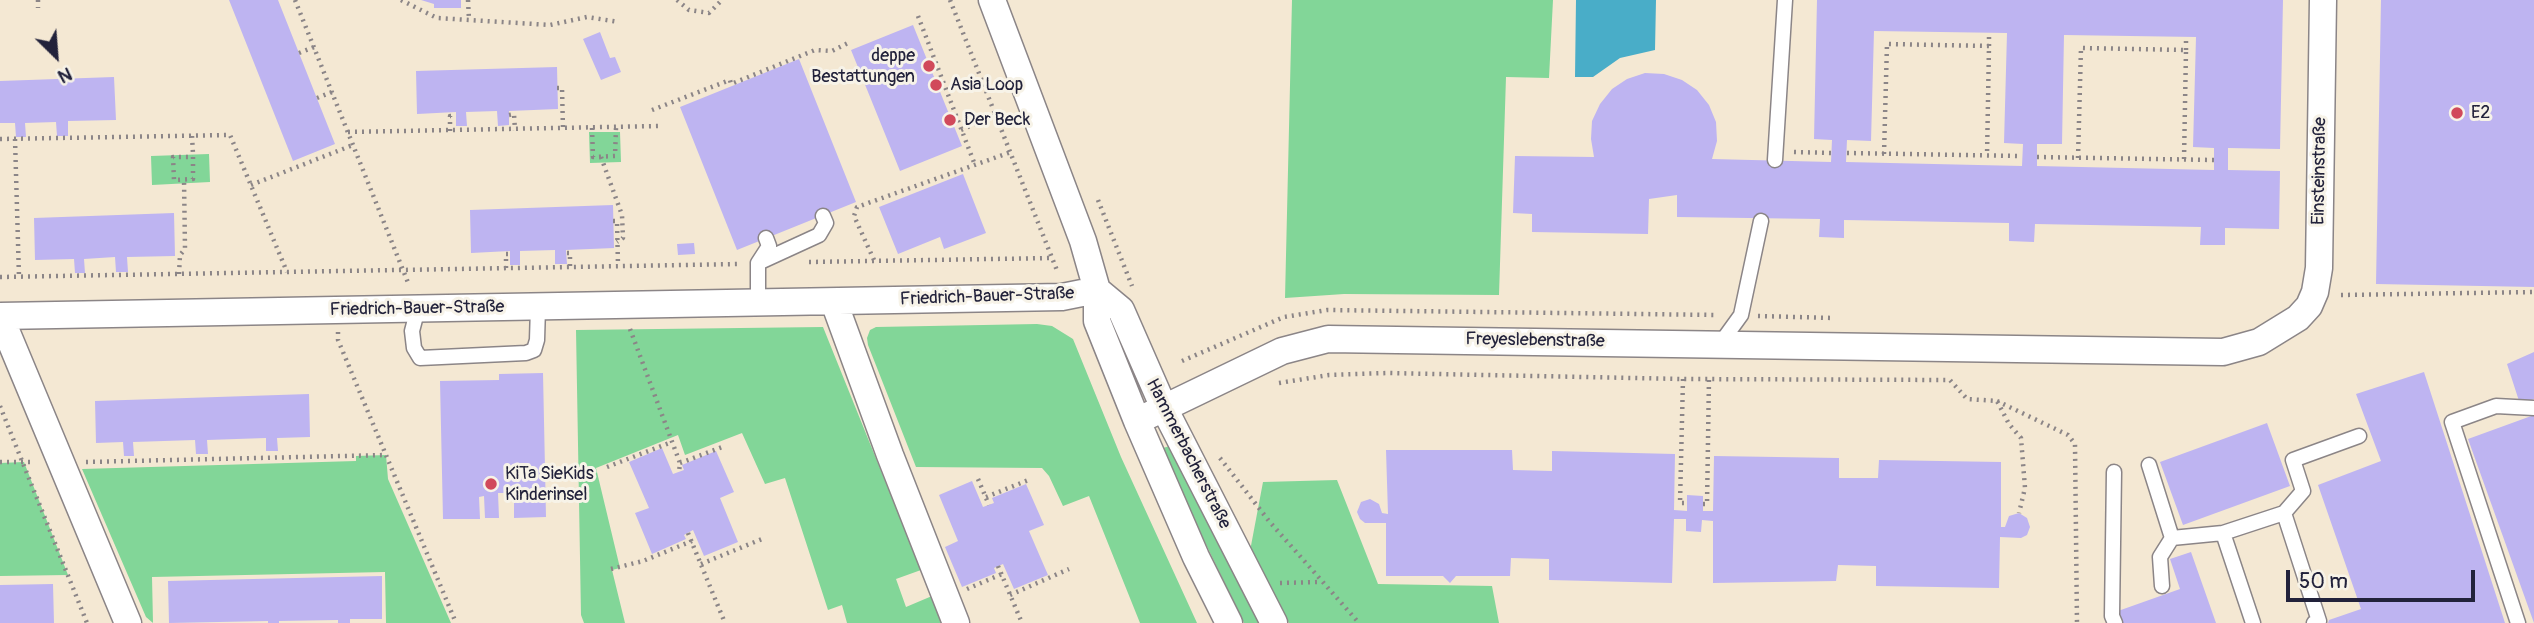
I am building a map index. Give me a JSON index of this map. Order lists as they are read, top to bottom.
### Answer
{
  "streets": {
    "street": [
      "Einsteinstraße",
      "Friedrich-Bauer-Straße",
      "Freyeslebenstraße",
      "Hammerbacherstraße"
    ]
  },
  "crossings": [
    ["Einsteinstraße", "Freyeslebenstraße"],
    ["Friedrich-Bauer-Straße", "Hammerbacherstraße"],
    ["Freyeslebenstraße", "Hammerbacherstraße"]
  ],
  "places": [
    "deppe Bestattungen",
    "Asia Loop",
    "E2",
    "Der Beck",
    "KiTa SieKids Kinderinsel"
  ],
  "scale_bar": "50 m",
  "north": "bottom right"
}
